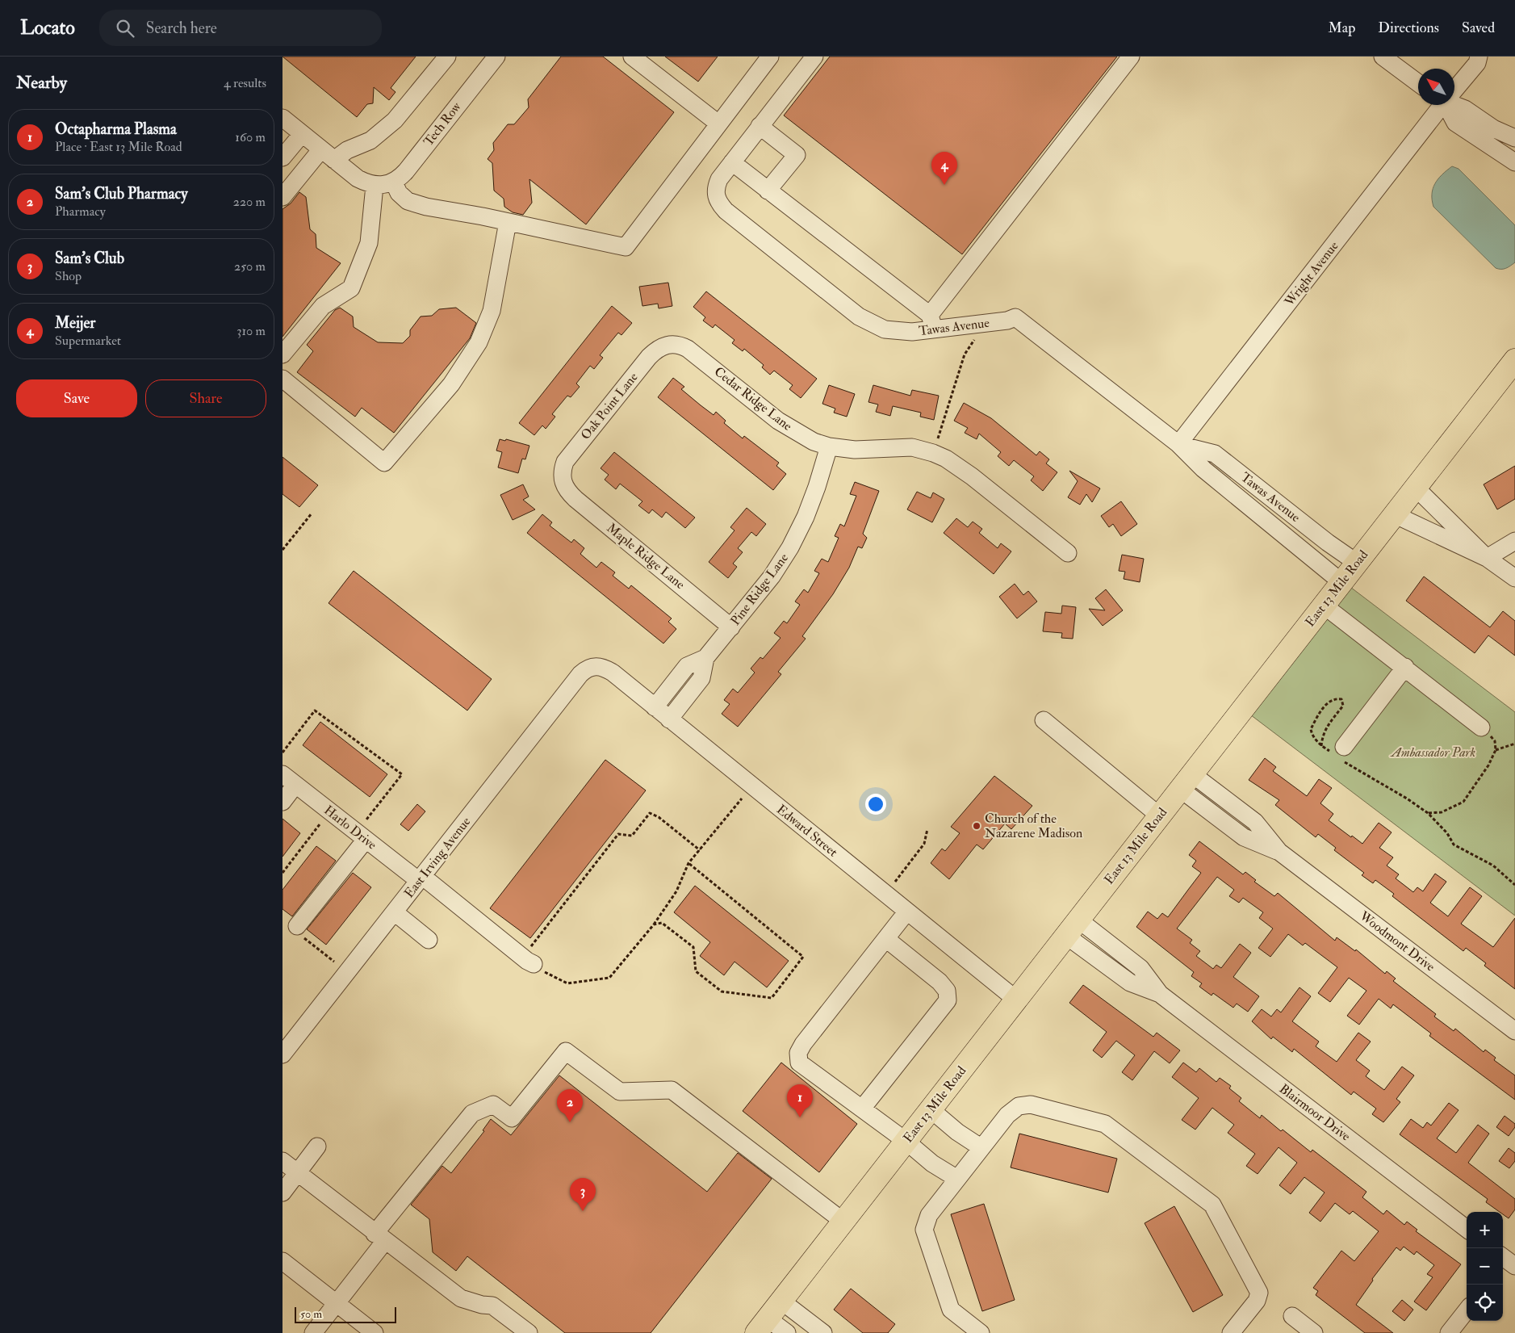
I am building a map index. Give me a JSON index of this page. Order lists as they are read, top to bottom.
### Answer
{
  "streets": {
    "main road": ["East 13 Mile Road"],
    "street": [
      "Tech Row",
      "Wright Avenue",
      "Tawas Avenue",
      "Cedar Ridge Lane",
      "Oak Point Lane",
      "Maple Ridge Lane",
      "Pine Ridge Lane",
      "Harlo Drive",
      "Edward Street",
      "East Irving Avenue",
      "Woodmont Drive",
      "Blairmoor Drive"
    ]
  },
  "crossings": [
    ["Wright Avenue", "Tawas Avenue"],
    ["Tawas Avenue", "East 13 Mile Road"],
    ["Cedar Ridge Lane", "Oak Point Lane"],
    ["Cedar Ridge Lane", "Pine Ridge Lane"],
    ["Oak Point Lane", "Maple Ridge Lane"],
    ["Maple Ridge Lane", "Pine Ridge Lane"],
    ["East 13 Mile Road", "Edward Street"],
    ["East 13 Mile Road", "Woodmont Drive"],
    ["East 13 Mile Road", "Blairmoor Drive"],
    ["Pine Ridge Lane", "Edward Street"],
    ["Harlo Drive", "East Irving Avenue"],
    ["Edward Street", "East Irving Avenue"]
  ],
  "parks": ["Ambassador Park"],
  "places": ["Church of the Nazarene Madison"],
  "scale_bar": "50 m",
  "north": "top left",
  "page": {
    "header": "Locato",
    "search": "Search here",
    "nav": ["Map", "Directions", "Saved"],
    "heading": ["Nearby", "4 results"],
    "list": [
      {
        "mark": "1",
        "name": "Octapharma Plasma",
        "note": "Place · East 13 Mile Road",
        "value": "160 m"
      },
      {
        "mark": "2",
        "name": "Sam's Club Pharmacy",
        "note": "Pharmacy",
        "value": "220 m"
      },
      {
        "mark": "3",
        "name": "Sam's Club",
        "note": "Shop",
        "value": "250 m"
      },
      {
        "mark": "4",
        "name": "Meijer",
        "note": "Supermarket",
        "value": "310 m"
      }
    ],
    "pins": [
      "4",
      "1",
      "2",
      "3"
    ],
    "buttons": ["Save", "Share"],
    "map_buttons": ["+", "−"],
    "scale": "50 m"
  }
}
